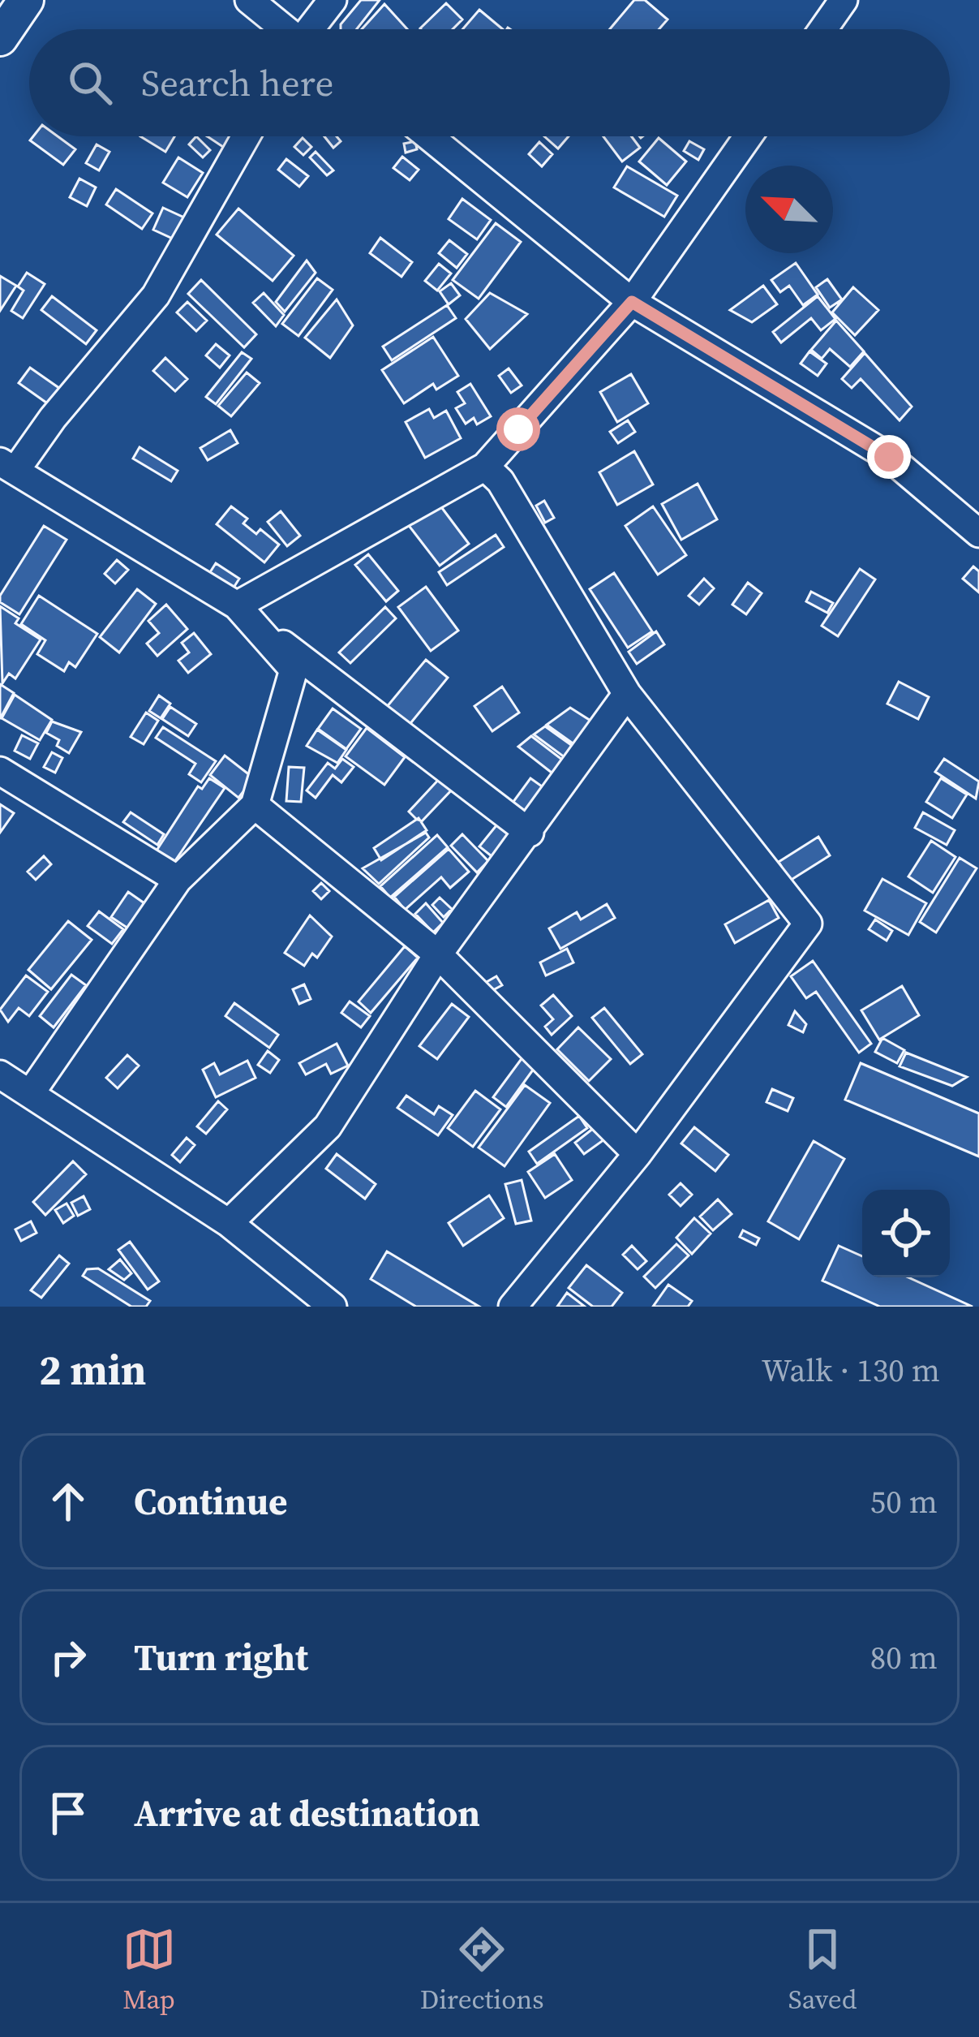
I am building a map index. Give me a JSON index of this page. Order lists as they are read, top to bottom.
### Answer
{
  "north": "top left",
  "page": {
    "search": "Search here",
    "heading": ["2 min", "Walk · 130 m"],
    "list": [
      ["Continue", "50 m"],
      ["Turn right", "80 m"],
      "Arrive at destination"
    ],
    "nav": ["Map", "Directions", "Saved"]
  }
}
